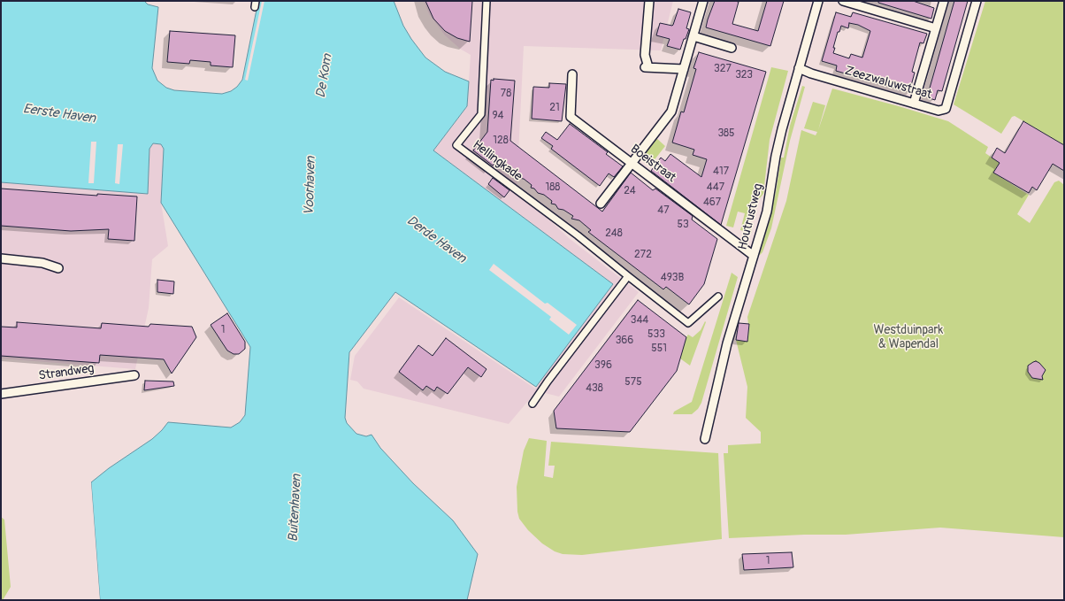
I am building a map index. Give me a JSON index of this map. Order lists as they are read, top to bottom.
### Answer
{
  "streets": {
    "street": [
      "Zeezwaluwstraat",
      "Hellingkade",
      "Boeistraat",
      "Houtrustweg",
      "Strandweg"
    ]
  },
  "crossings": [
    ["Zeezwaluwstraat", "Houtrustweg"],
    ["Boeistraat", "Houtrustweg"]
  ],
  "water": [
    "De Kom",
    "Eerste Haven",
    "Voorhaven",
    "Derde Haven",
    "Buitenhaven"
  ],
  "parks": ["Westduinpark & Wapendal"],
  "house_numbers": [
    "327",
    "323",
    "78",
    "21",
    "94",
    "385",
    "128",
    "417",
    "188",
    "447",
    "24",
    "467",
    "47",
    "53",
    "248",
    "272",
    "493B",
    "344",
    "1",
    "533",
    "366",
    "551",
    "396",
    "575",
    "438",
    "1"
  ]
}
